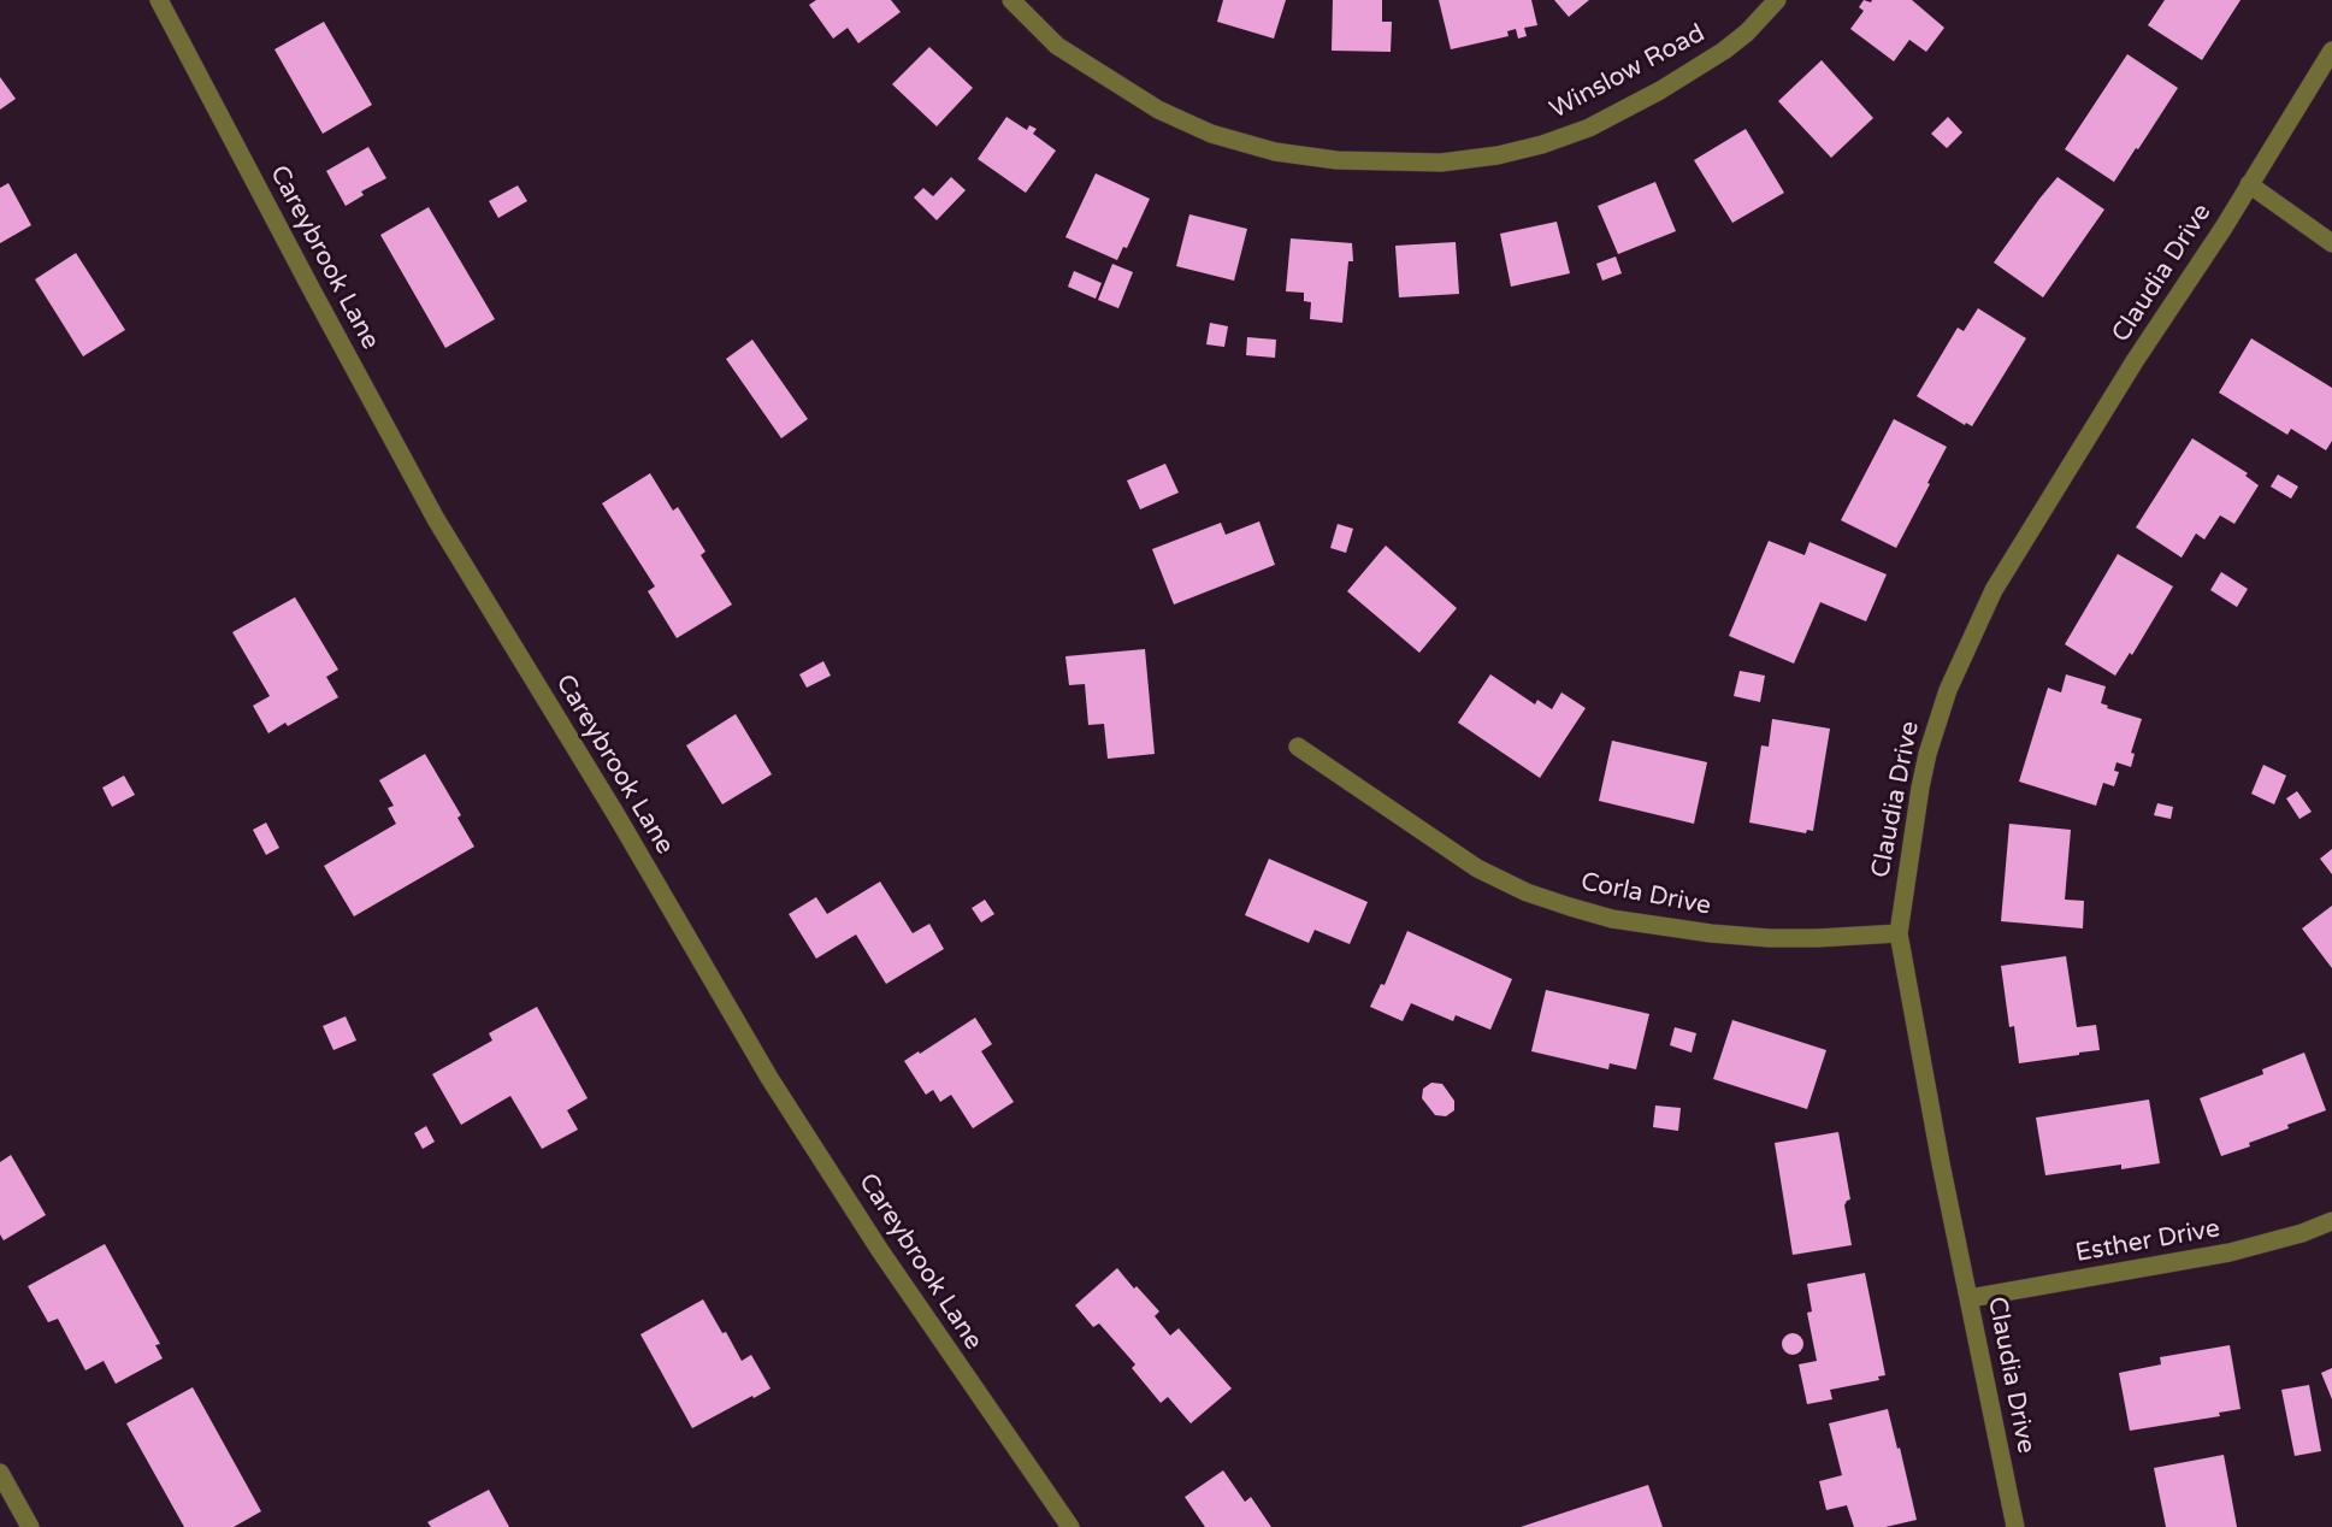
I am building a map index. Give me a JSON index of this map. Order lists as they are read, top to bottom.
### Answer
{
  "streets": {
    "street": [
      "Winslow Road",
      "Careybrook Lane",
      "Claudia Drive",
      "Corla Drive",
      "Esther Drive"
    ]
  },
  "crossings": [
    ["Claudia Drive", "Corla Drive"],
    ["Claudia Drive", "Esther Drive"]
  ]
}
